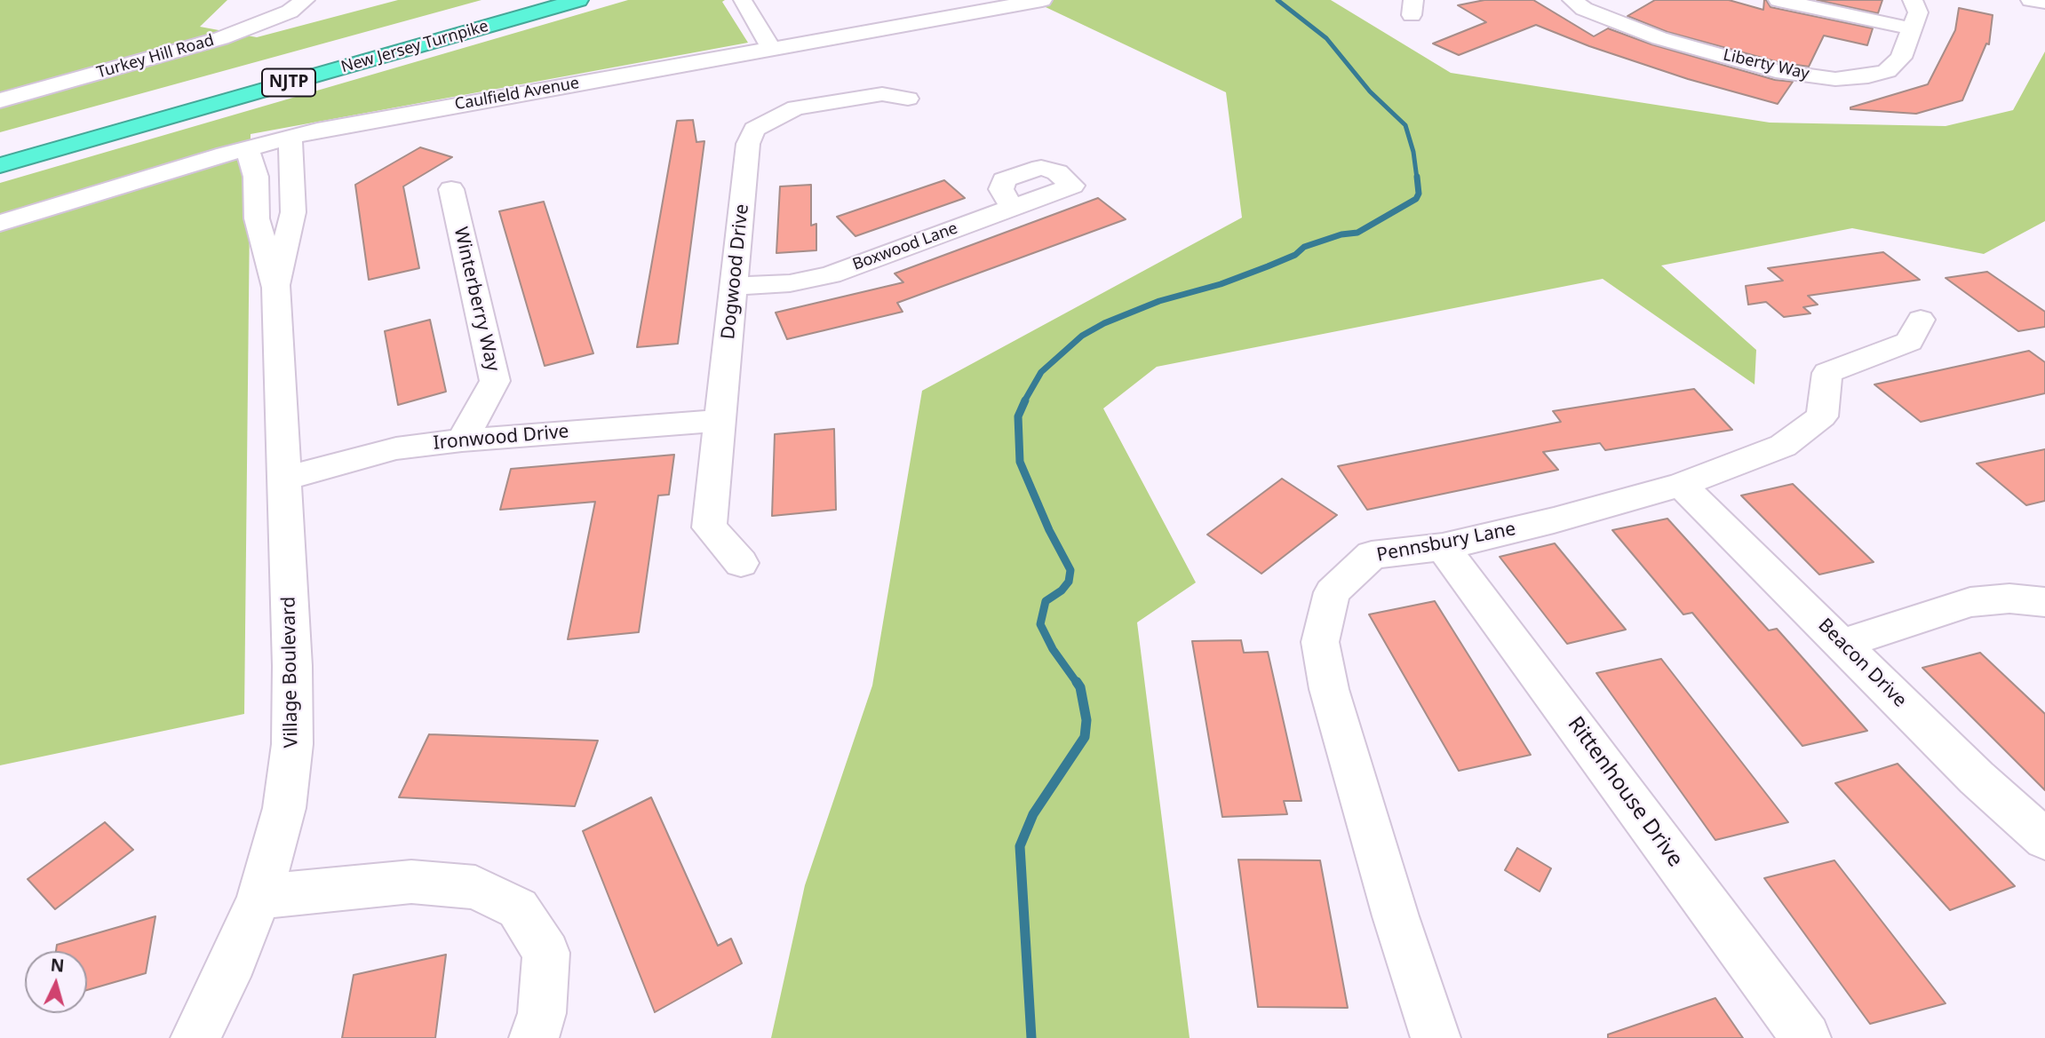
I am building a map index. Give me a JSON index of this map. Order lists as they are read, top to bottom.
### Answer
{
  "streets": {
    "highway": ["New Jersey Turnpike", "NJTP"],
    "street": [
      "Turkey Hill Road",
      "Liberty Way",
      "Caulfield Avenue",
      "Boxwood Lane",
      "Dogwood Drive",
      "Winterberry Way",
      "Ironwood Drive",
      "Pennsbury Lane",
      "Beacon Drive",
      "Village Boulevard",
      "Rittenhouse Drive"
    ]
  },
  "crossings": [
    ["Caulfield Avenue", "Village Boulevard"],
    ["Boxwood Lane", "Dogwood Drive"],
    ["Dogwood Drive", "Ironwood Drive"],
    ["Winterberry Way", "Ironwood Drive"],
    ["Ironwood Drive", "Village Boulevard"],
    ["Pennsbury Lane", "Beacon Drive"],
    ["Pennsbury Lane", "Rittenhouse Drive"]
  ],
  "north": "top"
}
